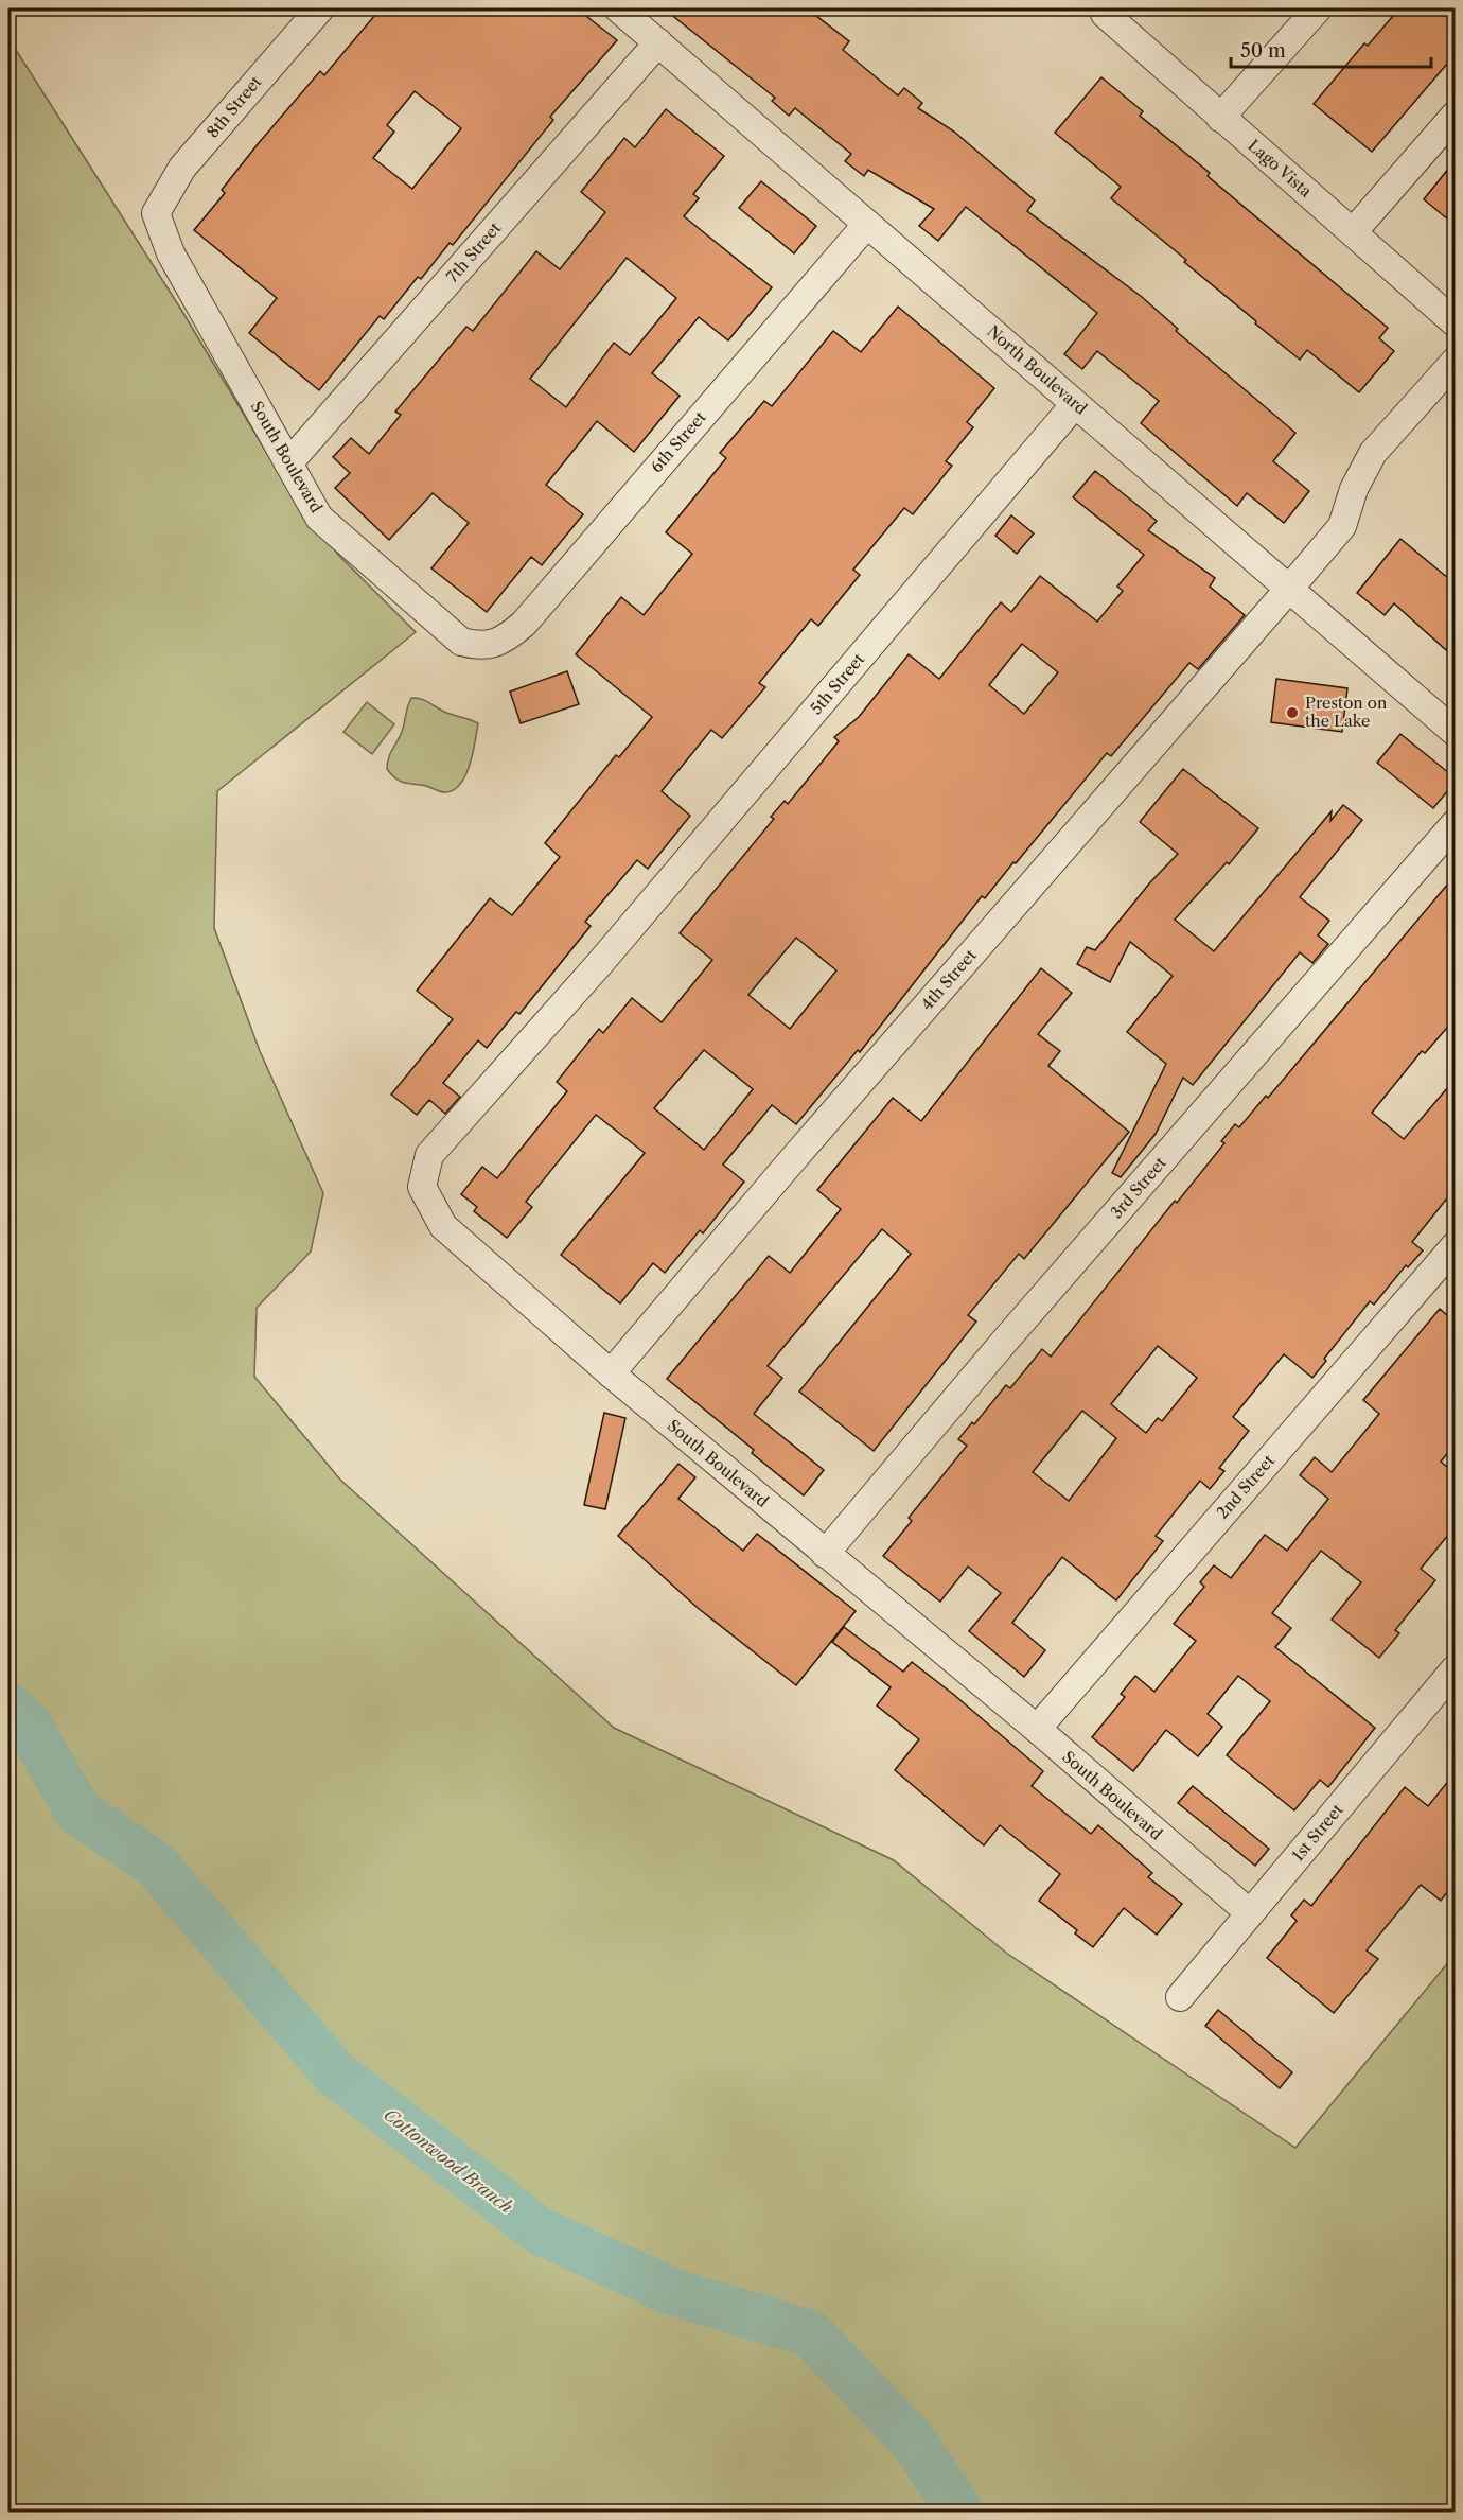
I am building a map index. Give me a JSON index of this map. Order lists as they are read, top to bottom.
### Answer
{
  "streets": {
    "street": [
      "8th Street",
      "Lago Vista",
      "7th Street",
      "North Boulevard",
      "6th Street",
      "South Boulevard",
      "5th Street",
      "4th Street",
      "3rd Street",
      "2nd Street",
      "1st Street"
    ]
  },
  "crossings": [
    ["8th Street", "South Boulevard"],
    ["7th Street", "North Boulevard"],
    ["7th Street", "South Boulevard"],
    ["North Boulevard", "6th Street"],
    ["North Boulevard", "5th Street"],
    ["North Boulevard", "4th Street"],
    ["6th Street", "South Boulevard"],
    ["South Boulevard", "5th Street"],
    ["South Boulevard", "4th Street"],
    ["South Boulevard", "3rd Street"],
    ["South Boulevard", "2nd Street"],
    ["South Boulevard", "1st Street"]
  ],
  "water": ["Cottonwood Branch"],
  "places": ["Preston on the Lake"],
  "scale_bar": "50 m"
}
